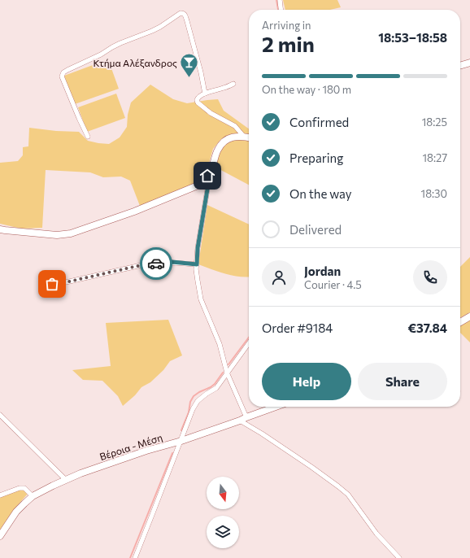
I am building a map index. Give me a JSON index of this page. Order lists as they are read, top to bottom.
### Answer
{
  "streets": {
    "street": ["Βέροια - Μέση"]
  },
  "places": {
    "bar": ["Κτήμα Αλέξανδρος"]
  },
  "north": "bottom",
  "page": {
    "heading": ["2 min", "Arriving in", "18:53–18:58"],
    "panel": [
      "Jordan",
      "Courier · 4.5",
      "Order #9184",
      "€37.84"
    ],
    "bar": "On the way · 180 m",
    "list": [
      ["Confirmed", "18:25"],
      ["Preparing", "18:27"],
      ["On the way", "18:30"],
      "Delivered"
    ],
    "buttons": ["Help", "Share"]
  }
}
